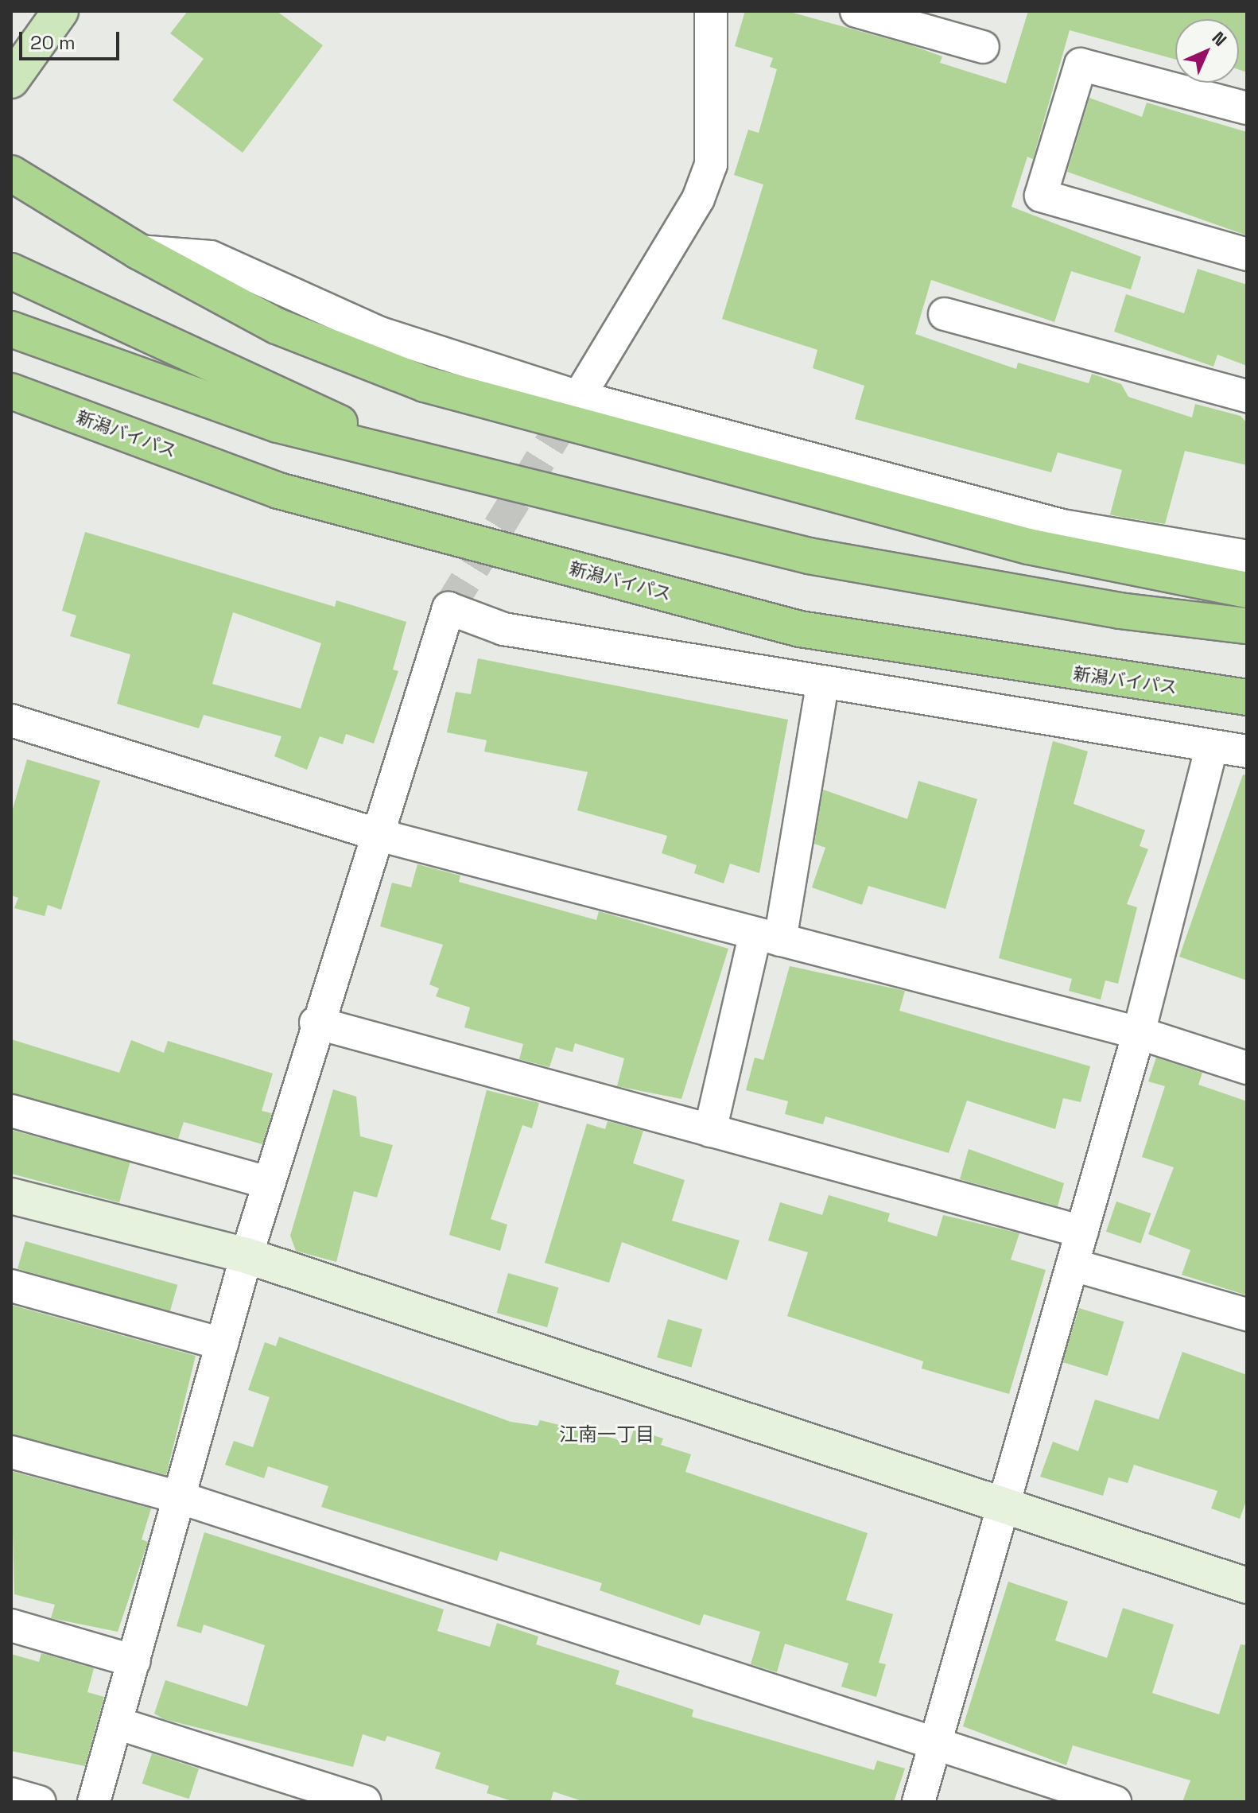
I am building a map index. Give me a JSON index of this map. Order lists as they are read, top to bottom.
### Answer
{
  "streets": {
    "highway": ["新潟バイパス"]
  },
  "districts": ["江南一丁目"],
  "scale_bar": "20 m",
  "north": "top right"
}
